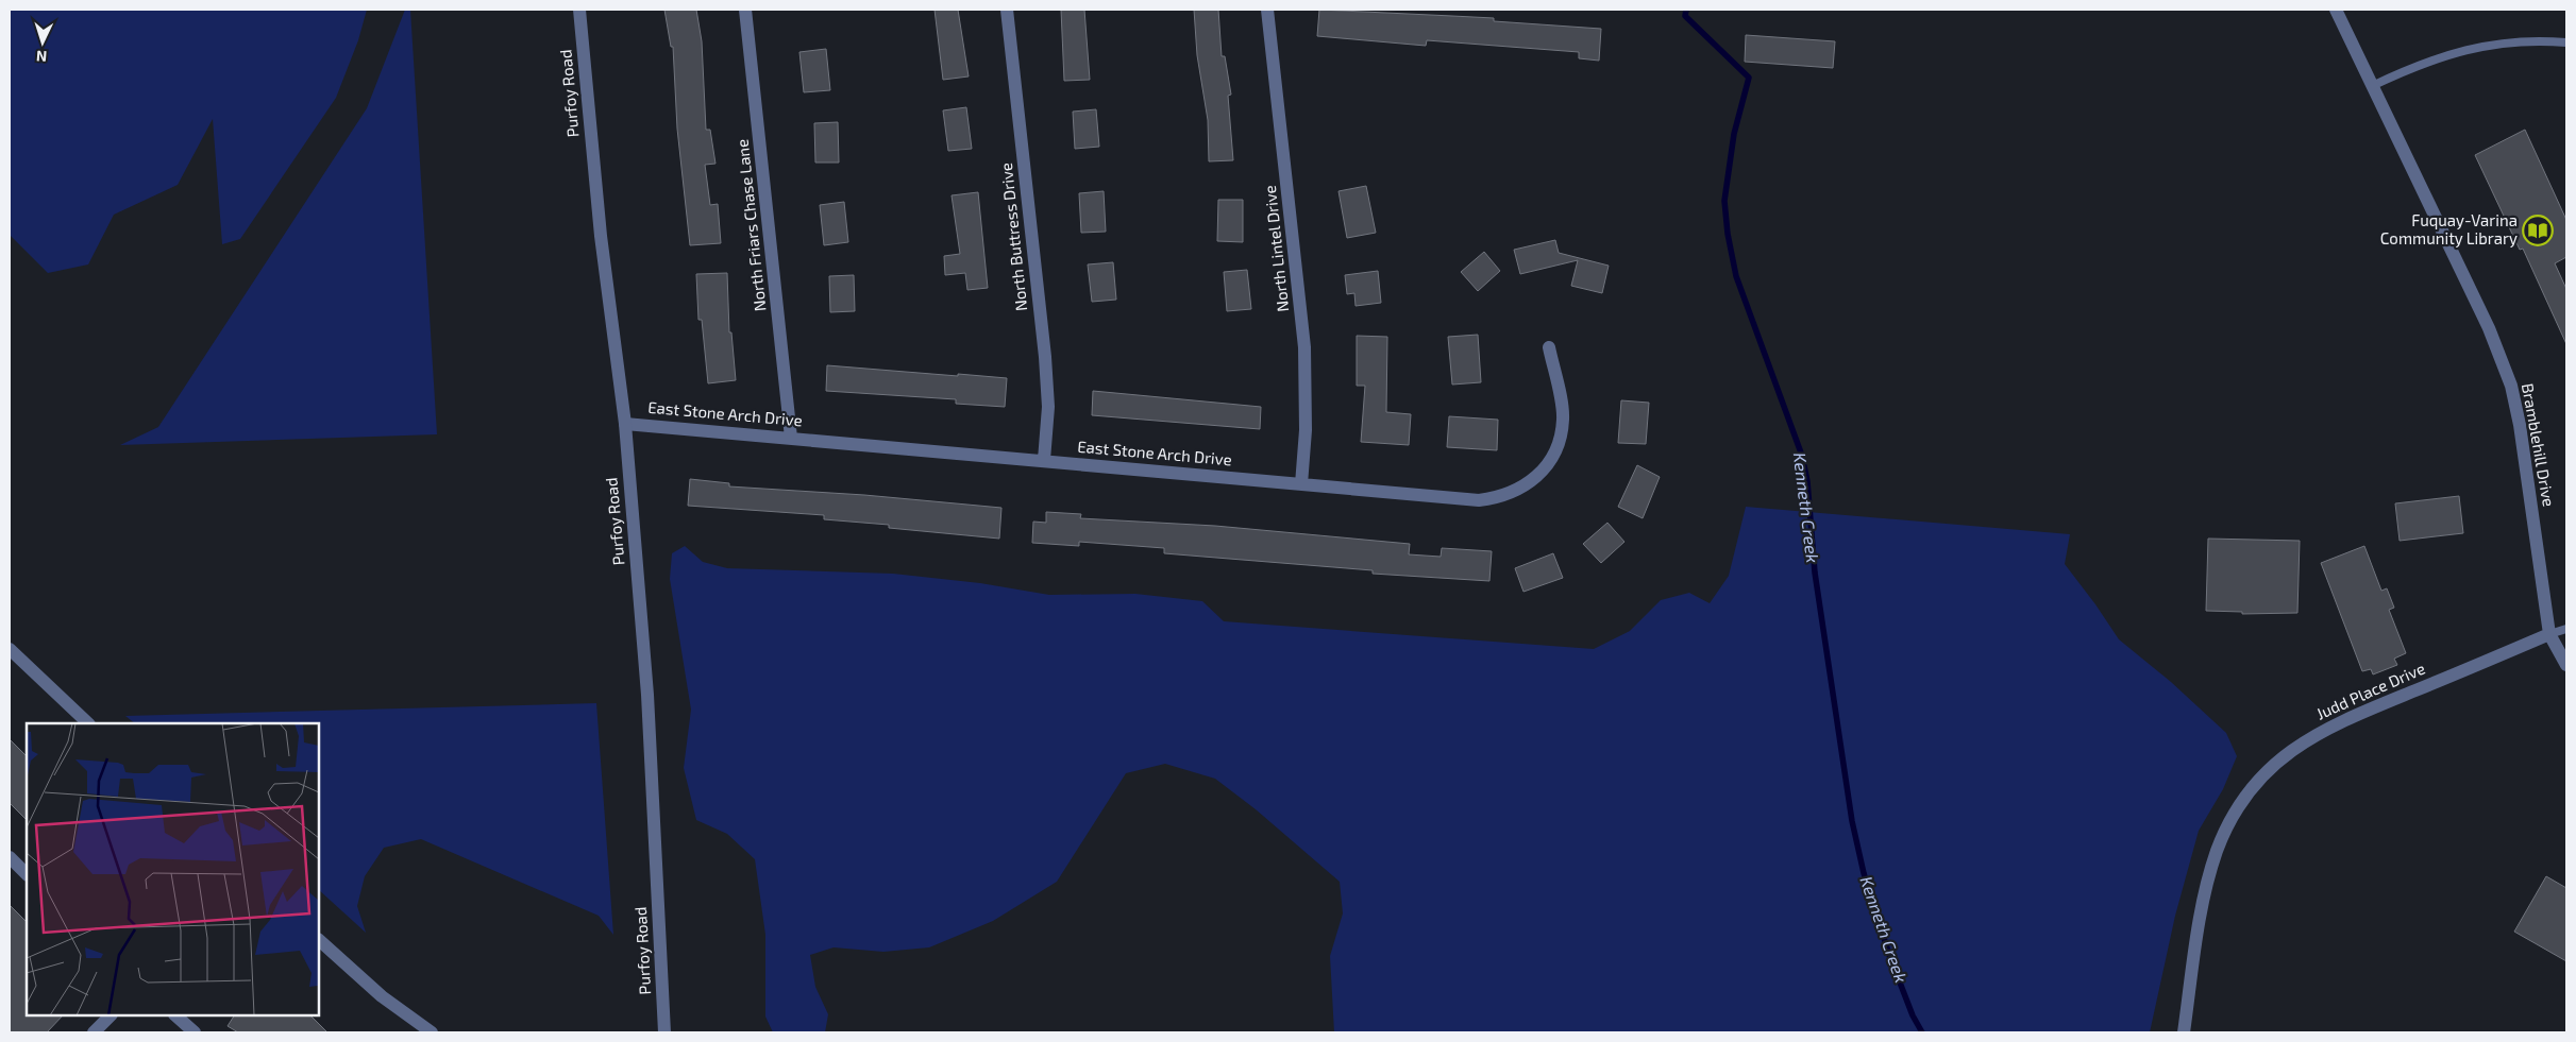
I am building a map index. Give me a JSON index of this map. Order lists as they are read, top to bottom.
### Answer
{
  "streets": {
    "street": [
      "Purfoy Road",
      "North Friars Chase Lane",
      "North Buttress Drive",
      "North Lintel Drive",
      "East Stone Arch Drive",
      "Bramblehill Drive",
      "Judd Place Drive"
    ]
  },
  "crossings": [
    ["Purfoy Road", "East Stone Arch Drive"],
    ["North Friars Chase Lane", "East Stone Arch Drive"],
    ["North Buttress Drive", "East Stone Arch Drive"],
    ["North Lintel Drive", "East Stone Arch Drive"],
    ["Bramblehill Drive", "Judd Place Drive"]
  ],
  "water": ["Kenneth Creek"],
  "places": {
    "library": ["Fuquay-Varina Community Library"]
  },
  "north": "bottom"
}
